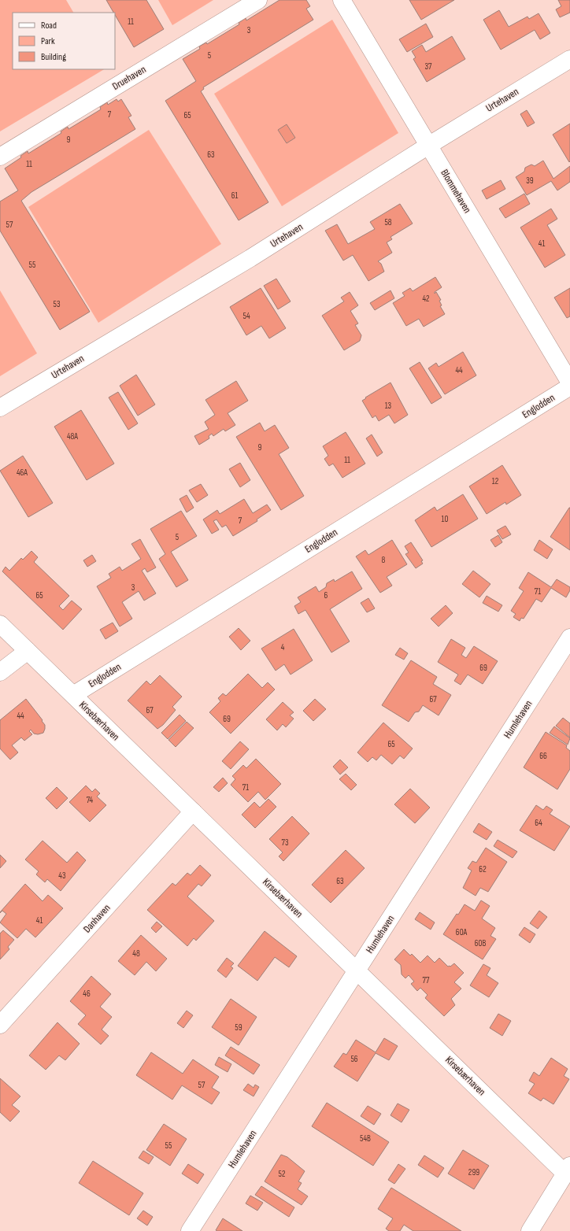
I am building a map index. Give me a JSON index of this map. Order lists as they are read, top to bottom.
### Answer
{
  "streets": {
    "street": [
      "Druehaven",
      "Urtehaven",
      "Blommehaven",
      "Englodden",
      "Humlehaven",
      "Kirsebærhaven",
      "Danhaven"
    ]
  },
  "crossings": [
    ["Urtehaven", "Blommehaven"],
    ["Englodden", "Kirsebærhaven"],
    ["Humlehaven", "Kirsebærhaven"],
    ["Kirsebærhaven", "Danhaven"]
  ],
  "house_numbers": [
    "11",
    "3",
    "5",
    "37",
    "7",
    "65",
    "9",
    "63",
    "11",
    "39",
    "61",
    "58",
    "57",
    "41",
    "55",
    "42",
    "53",
    "54",
    "44",
    "13",
    "48A",
    "9",
    "11",
    "46A",
    "12",
    "10",
    "7",
    "5",
    "8",
    "3",
    "71",
    "65",
    "6",
    "4",
    "69",
    "67",
    "67",
    "44",
    "69",
    "65",
    "66",
    "71",
    "74",
    "64",
    "73",
    "62",
    "43",
    "63",
    "41",
    "60A",
    "60B",
    "48",
    "77",
    "46",
    "59",
    "56",
    "57",
    "54B",
    "55",
    "299",
    "52"
  ],
  "legend": ["Road", "Park", "Building"]
}
